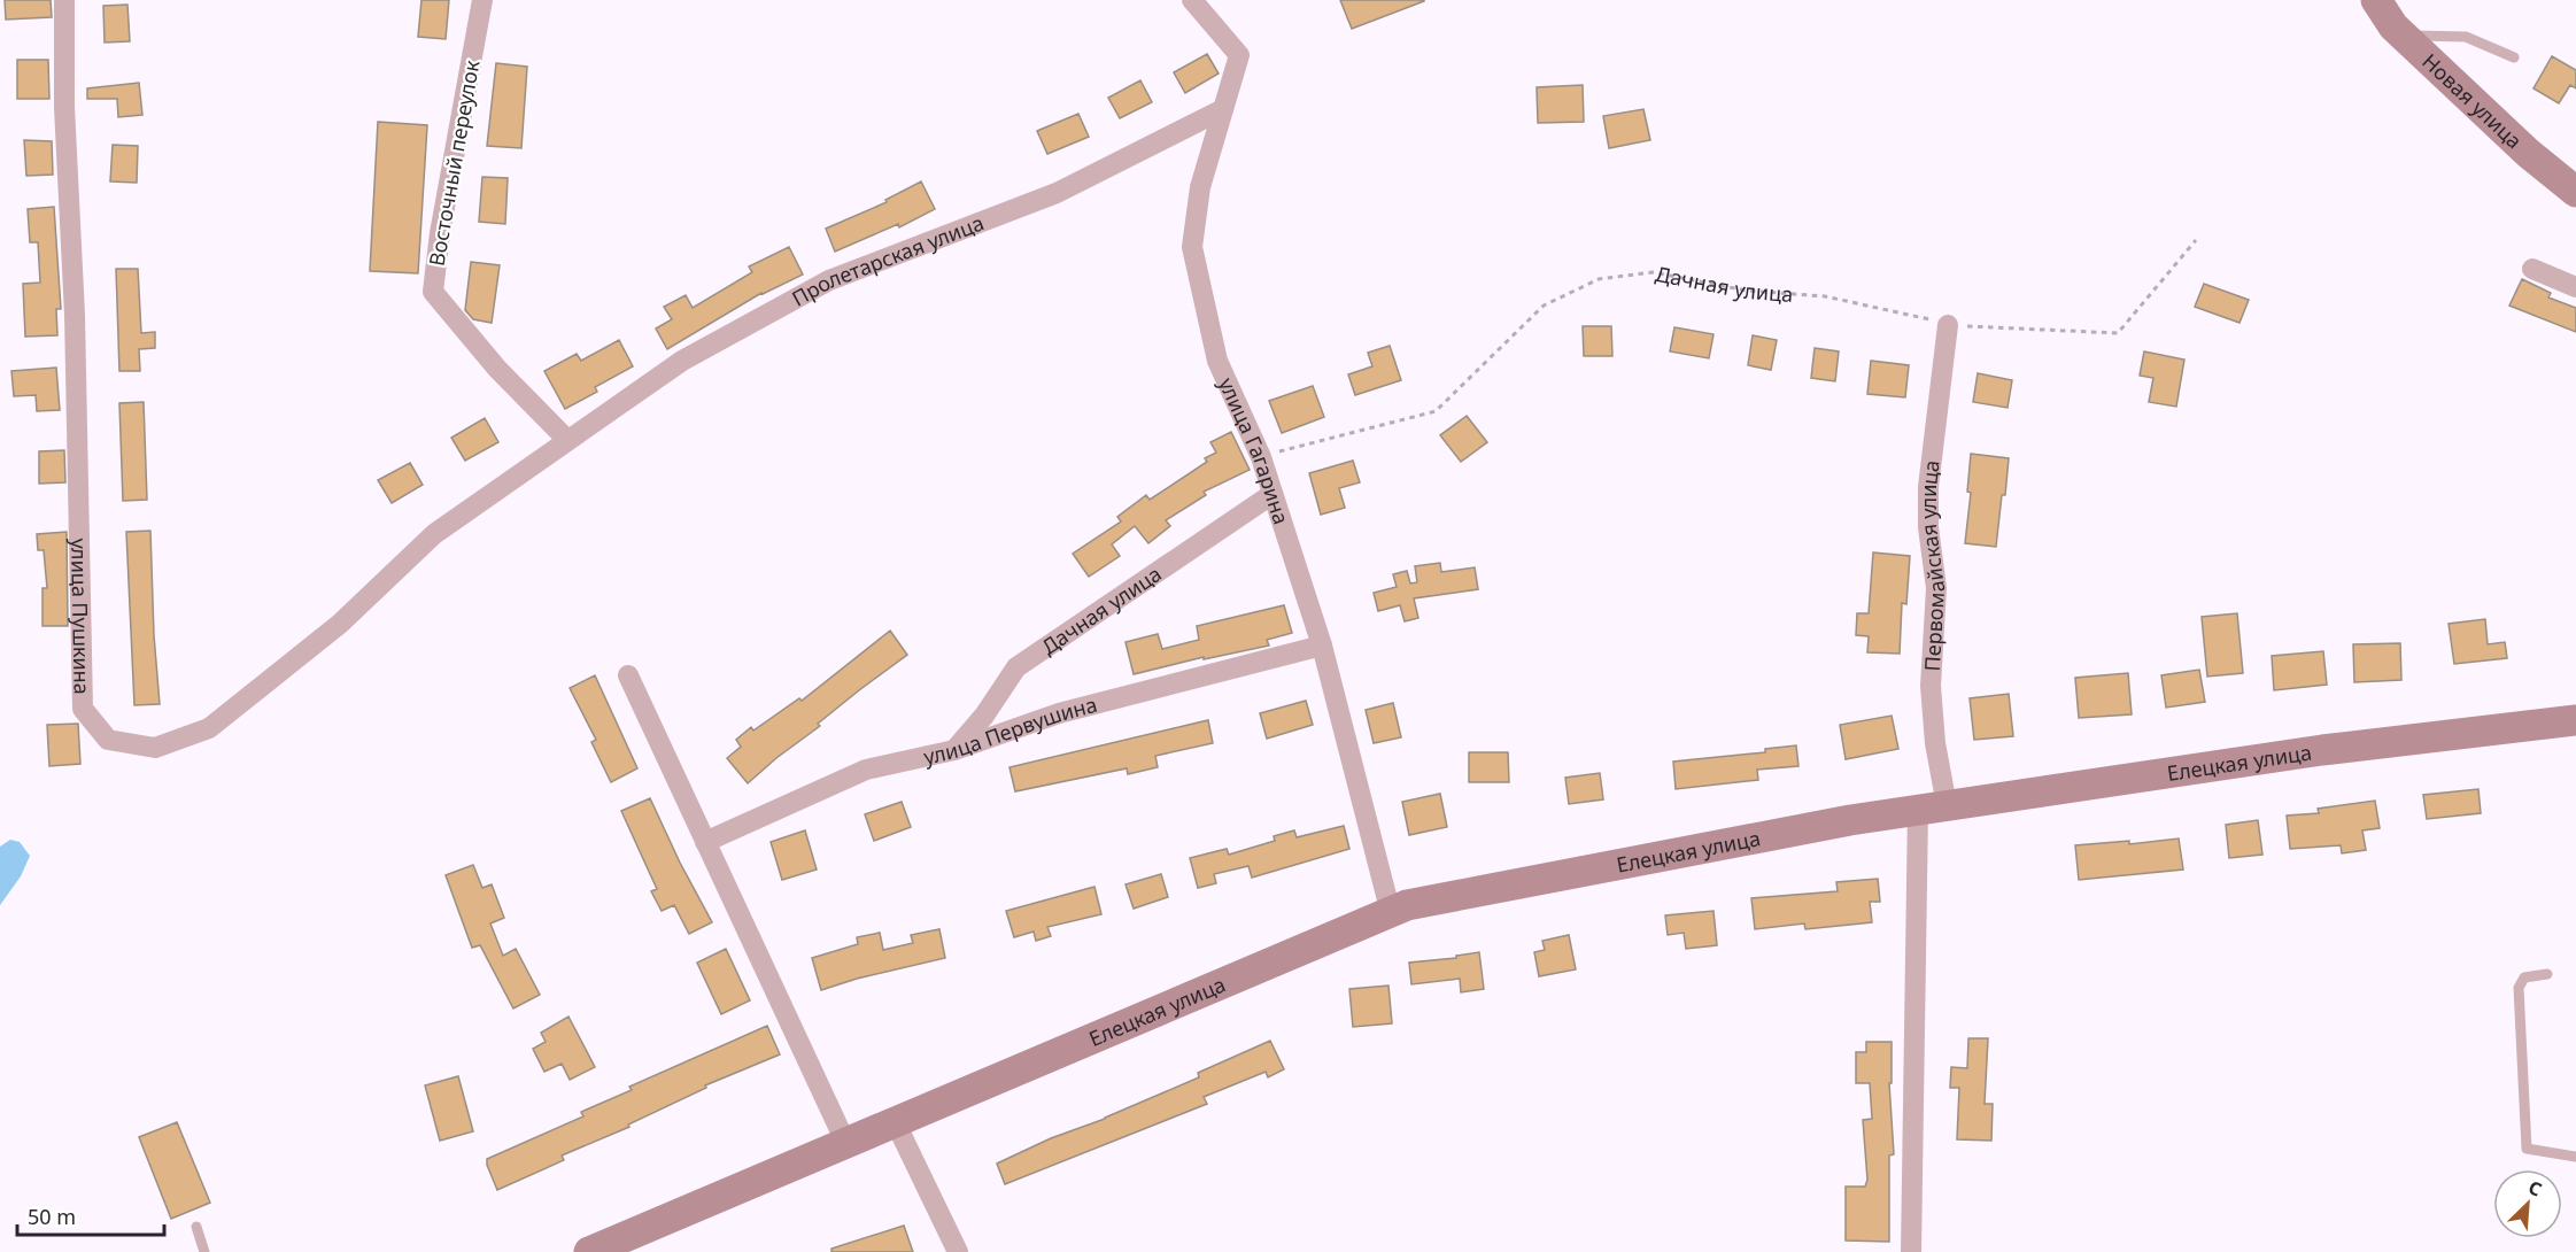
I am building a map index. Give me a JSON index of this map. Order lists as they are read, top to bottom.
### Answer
{
  "streets": {
    "main road": ["Новая улица", "Елецкая улица"],
    "street": [
      "Восточный переулок",
      "Пролетарская улица",
      "Дачная улица",
      "улица Гагарина",
      "Первомайская улица",
      "улица Пушкина",
      "улица Первушина"
    ]
  },
  "crossings": [
    ["Восточный переулок", "Пролетарская улица"],
    ["Восточный переулок", "улица Пушкина"],
    ["Пролетарская улица", "улица Гагарина"],
    ["Пролетарская улица", "улица Пушкина"],
    ["Дачная улица", "улица Гагарина"],
    ["Дачная улица", "Первомайская улица"],
    ["Дачная улица", "улица Первушина"],
    ["улица Гагарина", "улица Первушина"],
    ["улица Гагарина", "Елецкая улица"],
    ["Первомайская улица", "Елецкая улица"]
  ],
  "scale_bar": "50 m",
  "north": "top right"
}
